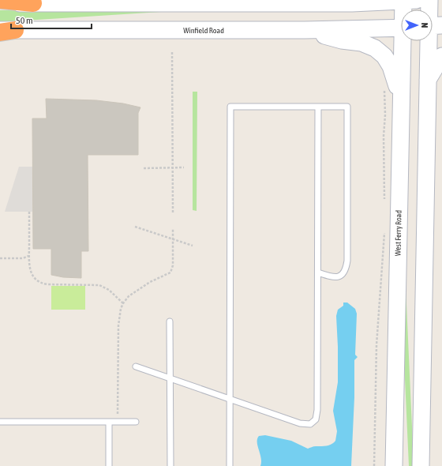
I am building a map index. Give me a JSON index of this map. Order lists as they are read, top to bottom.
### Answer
{
  "streets": {
    "main road": ["Winfield Road", "West Ferry Road"]
  },
  "scale_bar": "50 m",
  "north": "right"
}
